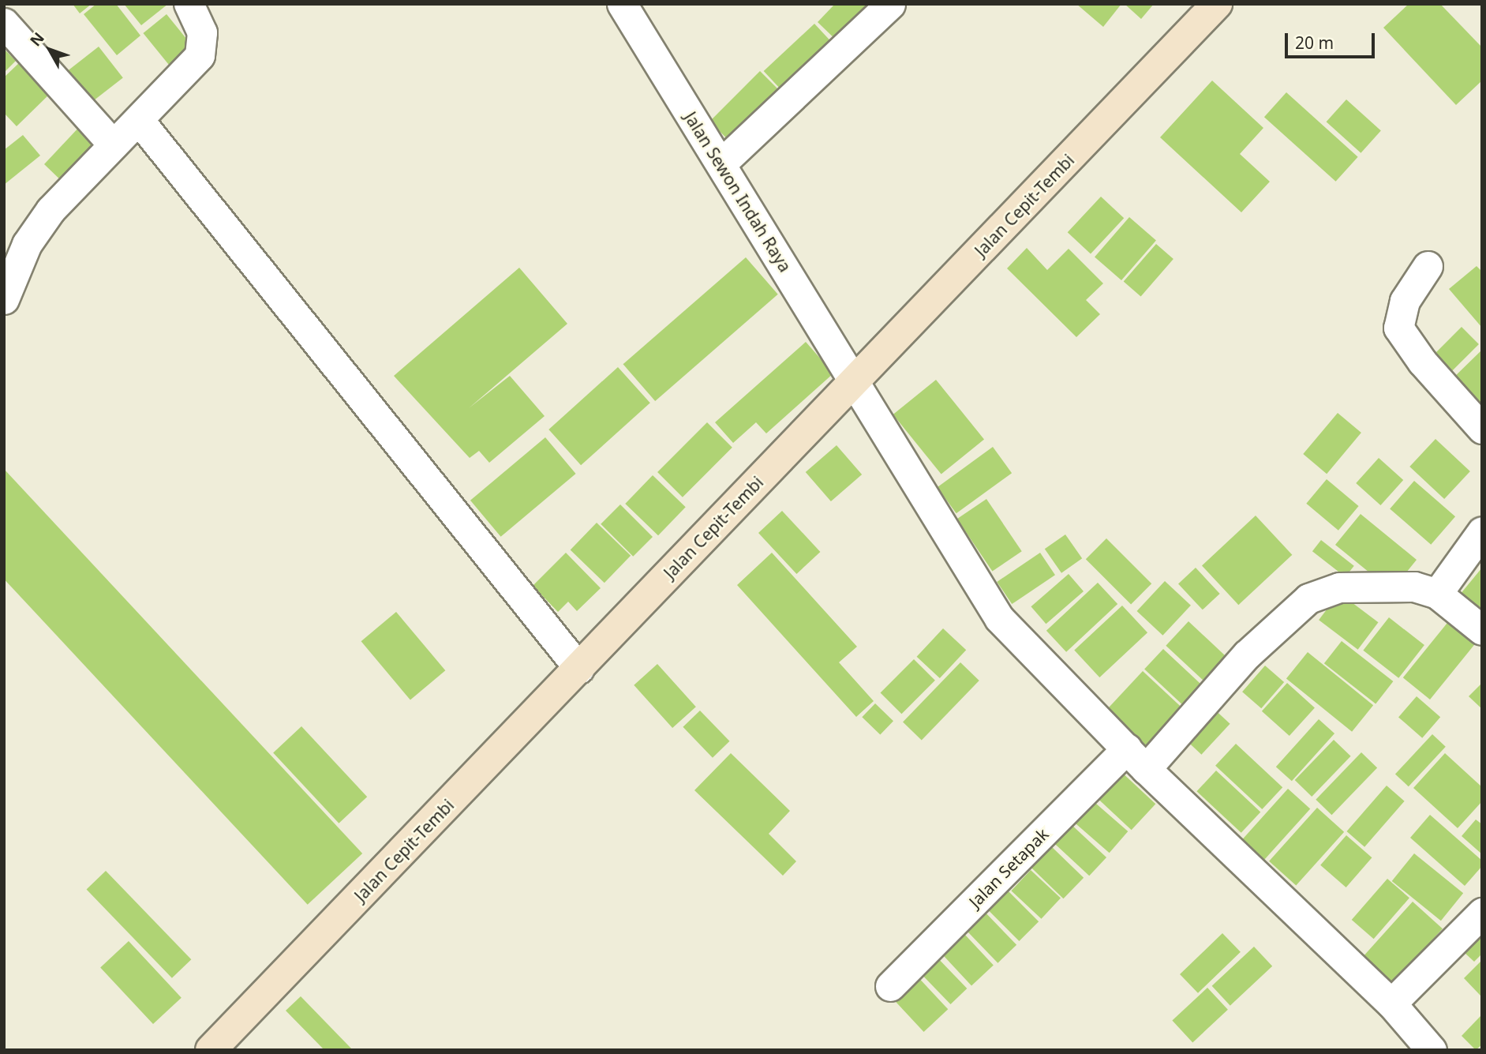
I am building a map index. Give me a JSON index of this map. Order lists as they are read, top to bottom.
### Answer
{
  "streets": {
    "main road": ["Jalan Cepit-Tembi"],
    "street": ["Jalan Sewon Indah Raya", "Jalan Setapak"]
  },
  "crossings": [
    ["Jalan Sewon Indah Raya", "Jalan Cepit-Tembi"],
    ["Jalan Sewon Indah Raya", "Jalan Setapak"]
  ],
  "scale_bar": "20 m",
  "north": "top left"
}
